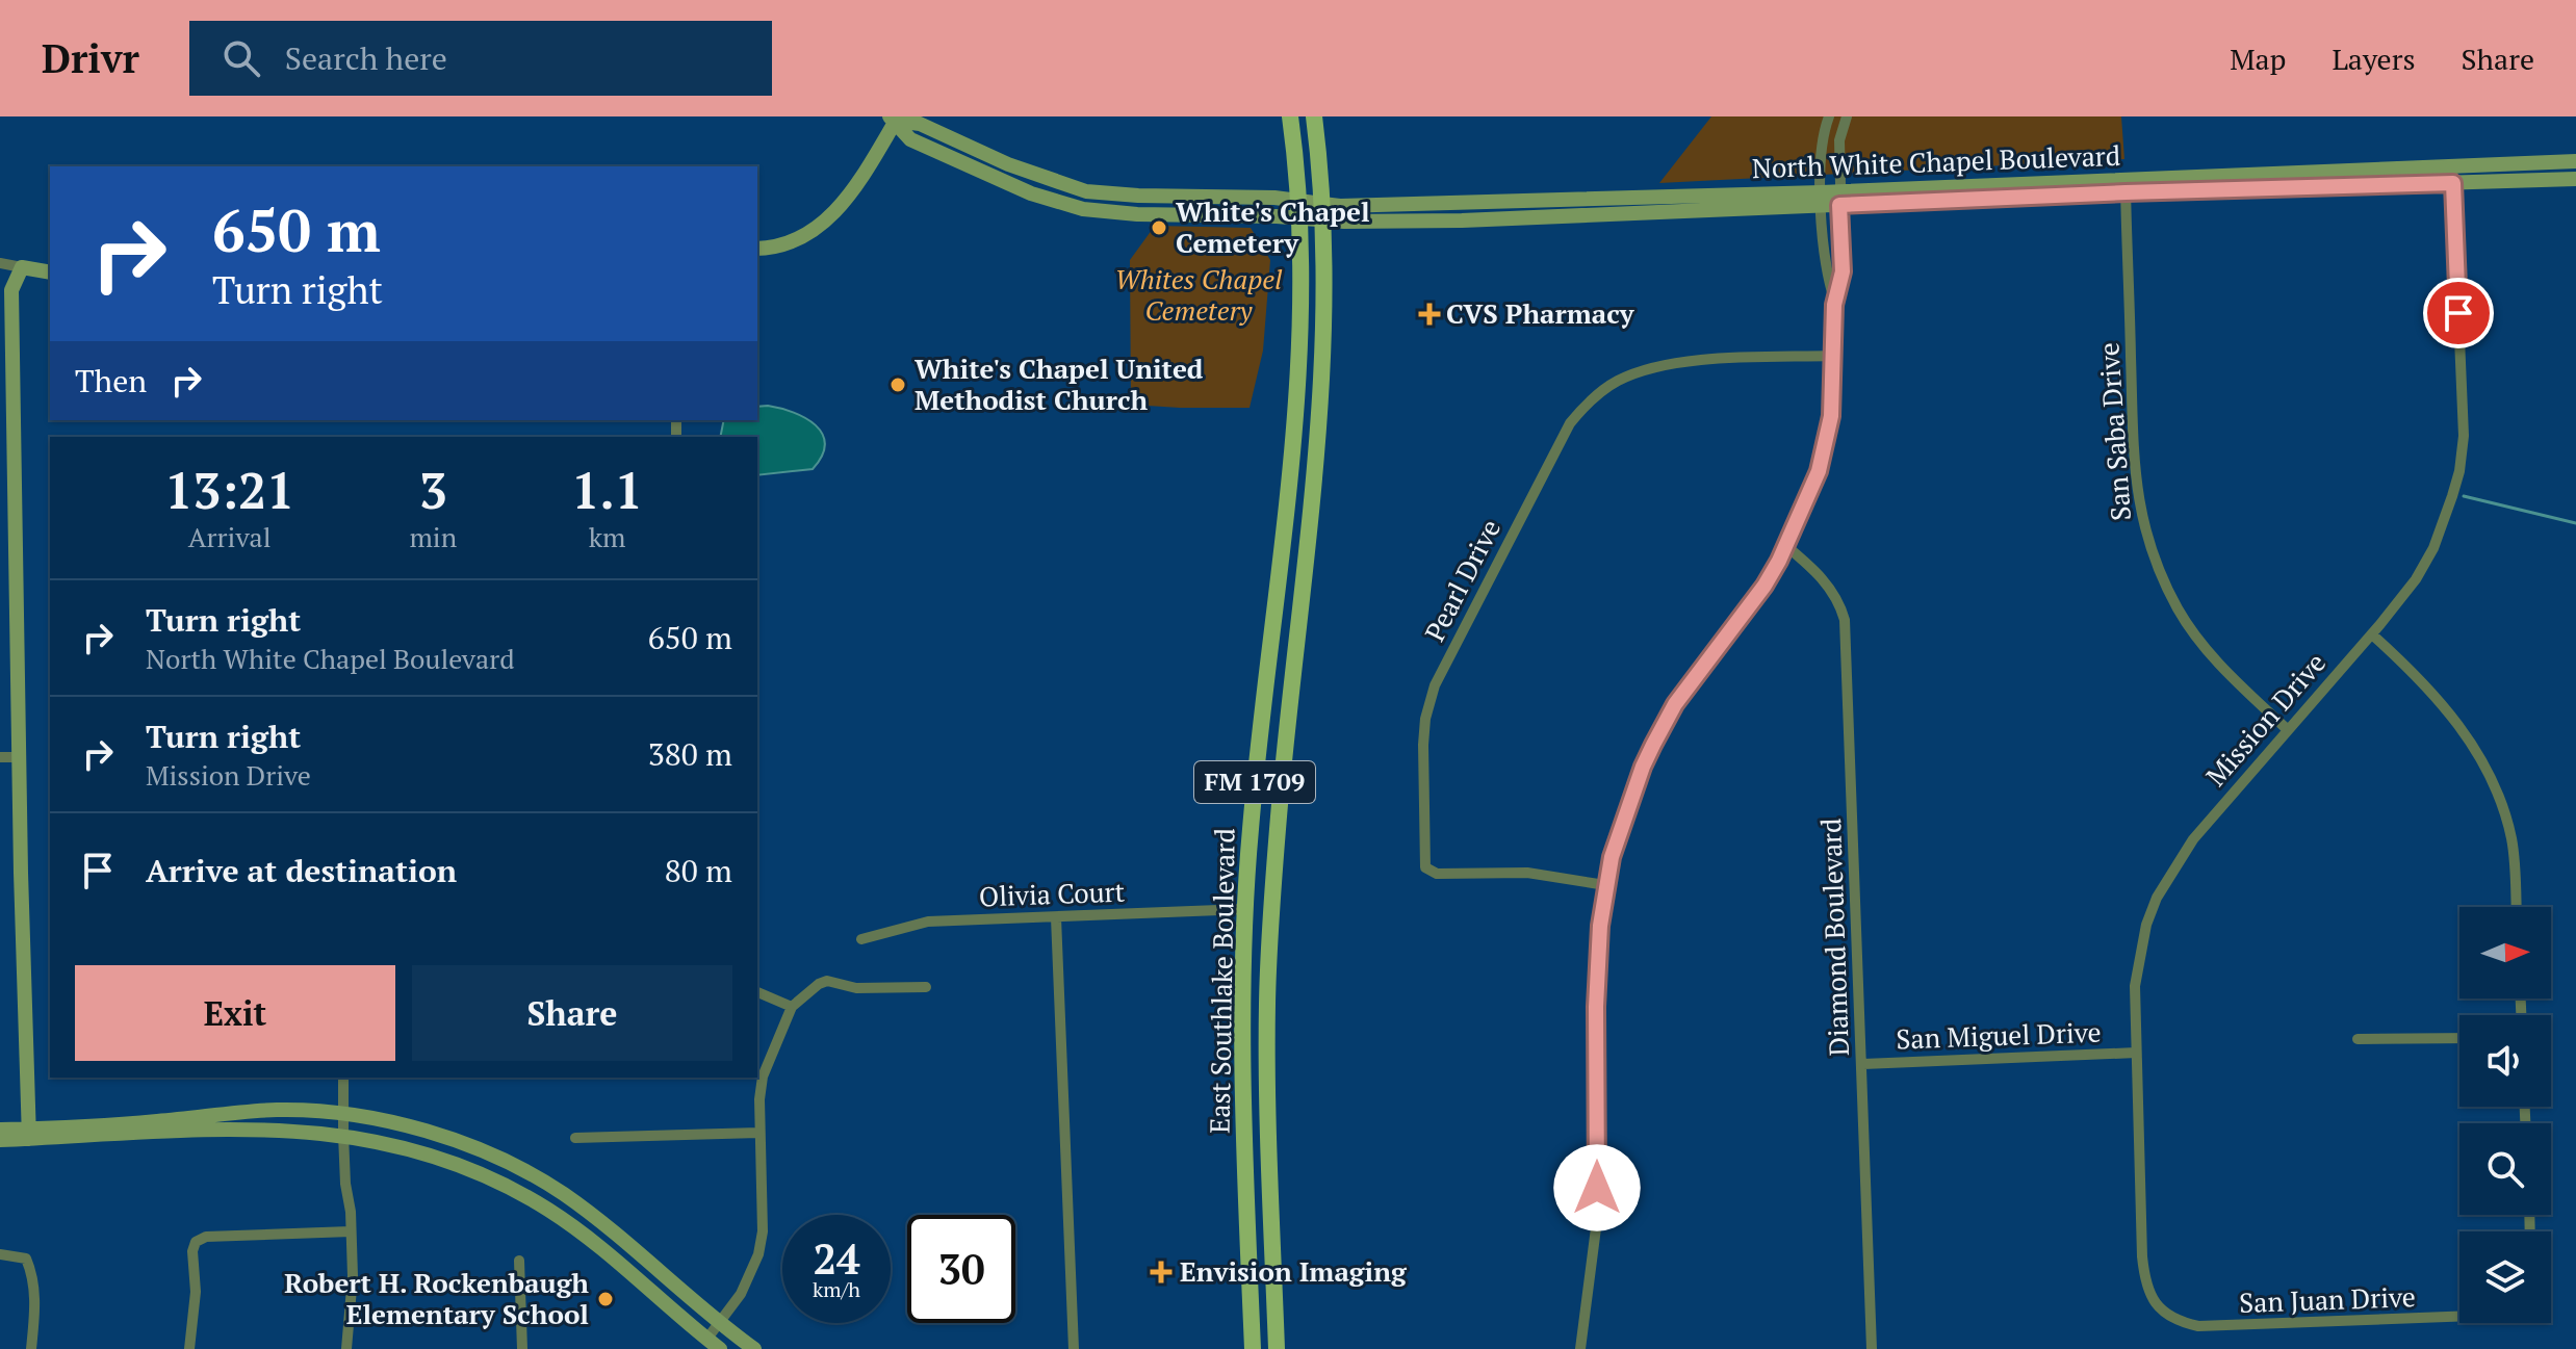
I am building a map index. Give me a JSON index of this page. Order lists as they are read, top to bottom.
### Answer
{
  "streets": {
    "main road": ["FM 1709", "East Southlake Boulevard"],
    "street": [
      "North White Chapel Boulevard",
      "San Saba Drive",
      "Pearl Drive",
      "Mission Drive",
      "Olivia Court",
      "Diamond Boulevard",
      "San Miguel Drive",
      "San Juan Drive"
    ]
  },
  "crossings": [
    ["North White Chapel Boulevard", "San Saba Drive"],
    ["North White Chapel Boulevard", "Mission Drive"],
    ["North White Chapel Boulevard", "FM 1709"],
    ["North White Chapel Boulevard", "East Southlake Boulevard"],
    ["San Saba Drive", "Mission Drive"],
    ["Mission Drive", "San Miguel Drive"],
    ["Mission Drive", "San Juan Drive"],
    ["FM 1709", "East Southlake Boulevard"],
    ["Olivia Court", "East Southlake Boulevard"],
    ["Diamond Boulevard", "San Miguel Drive"]
  ],
  "parks": ["Whites Chapel Cemetery"],
  "places": {
    "other": ["White's Chapel Cemetery", "White's Chapel United Methodist Church", "Robert H. Rockenbaugh Elementary School"],
    "health": ["CVS Pharmacy", "Envision Imaging"]
  },
  "north": "right",
  "page": {
    "header": "Drivr",
    "search": "Search here",
    "nav": ["Map", "Layers", "Share"],
    "turn": ["650 m", "Turn right"],
    "then": "Then",
    "eta": [
      "13:21",
      "Arrival",
      "3",
      "min",
      "1.1",
      "km"
    ],
    "list": [
      {
        "name": "Turn right",
        "note": "North White Chapel Boulevard",
        "value": "650 m"
      },
      {
        "name": "Turn right",
        "note": "Mission Drive",
        "value": "380 m"
      },
      {
        "name": "Arrive at destination",
        "value": "80 m"
      }
    ],
    "buttons": ["Exit", "Share"],
    "speed": "24 km/h",
    "limit": "30"
  }
}
